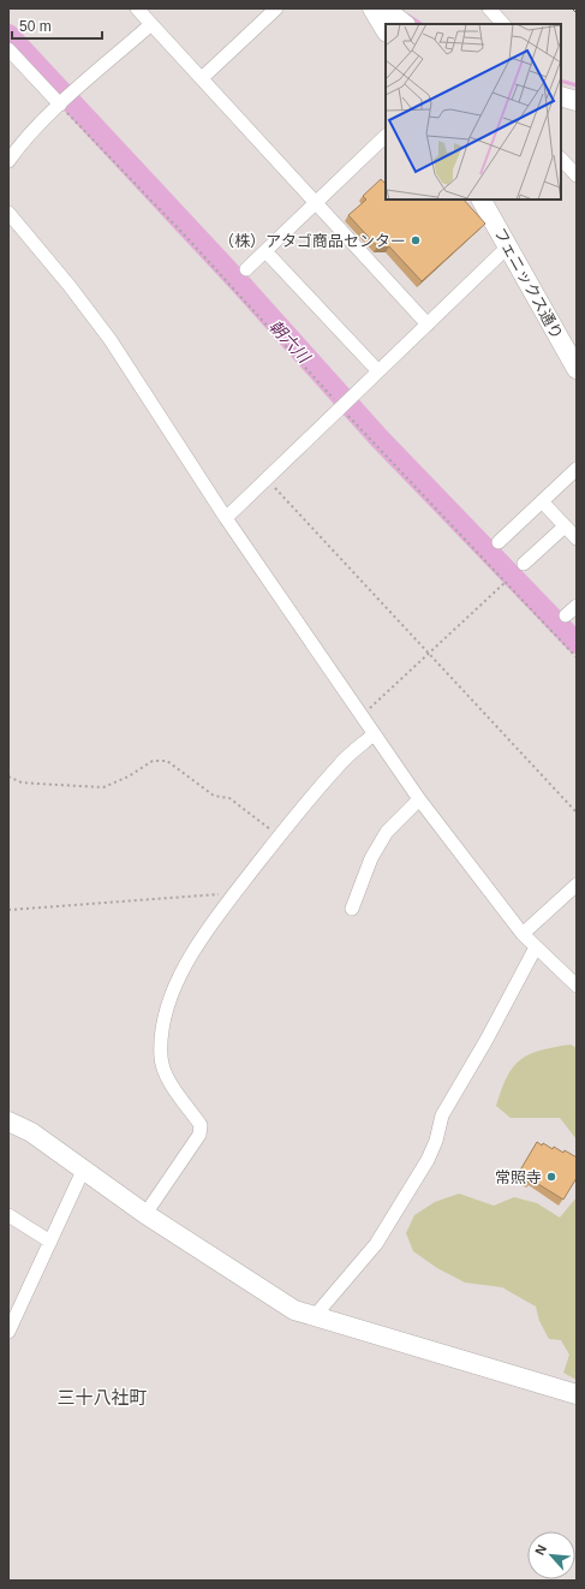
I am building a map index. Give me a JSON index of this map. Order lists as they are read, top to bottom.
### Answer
{
  "streets": {
    "street": ["フェニックス通り"]
  },
  "districts": ["三十八社町"],
  "water": ["朝六川"],
  "places": ["（株）アタゴ商品センター", "常照寺"],
  "scale_bar": "50 m",
  "north": "top left"
}
